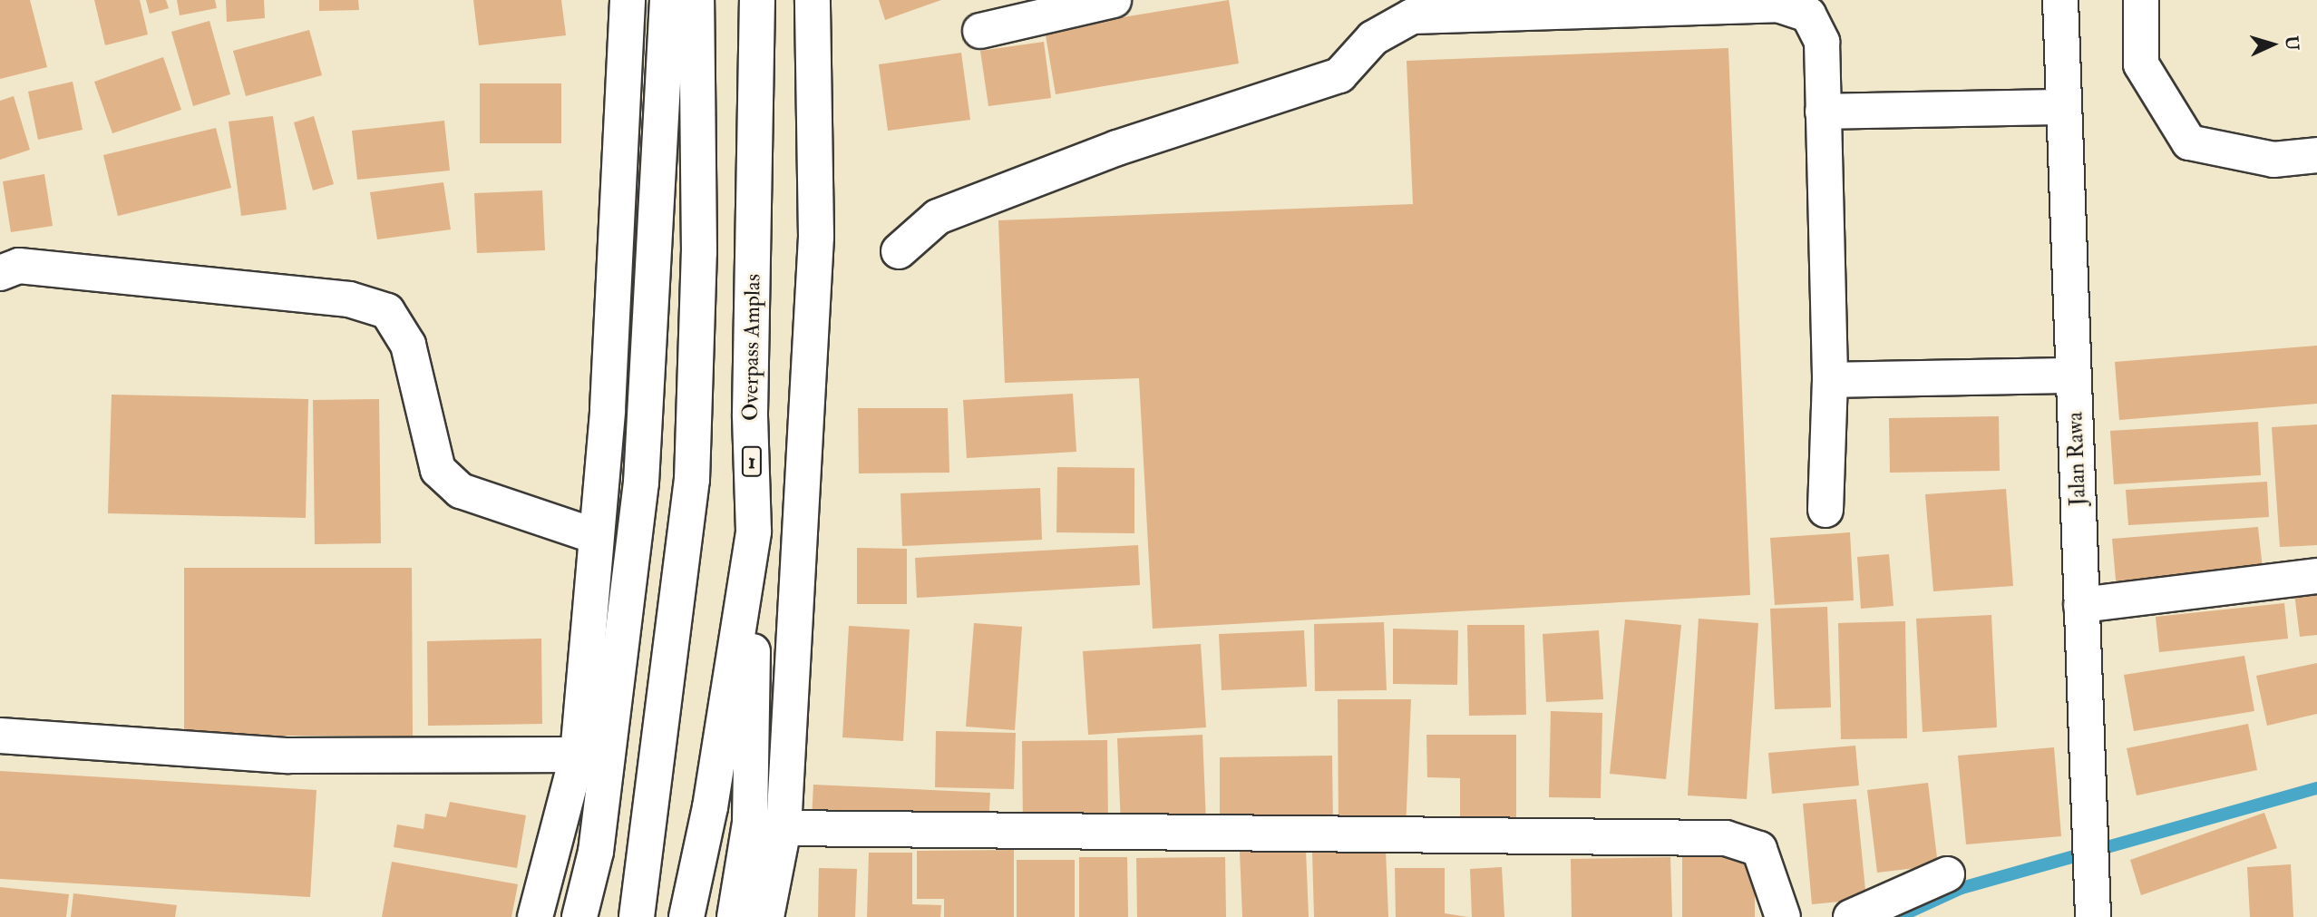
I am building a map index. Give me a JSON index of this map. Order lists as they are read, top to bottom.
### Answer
{
  "streets": {
    "main road": ["Overpass Amplas", "Jalan Rawa", "1"]
  },
  "north": "right"
}
